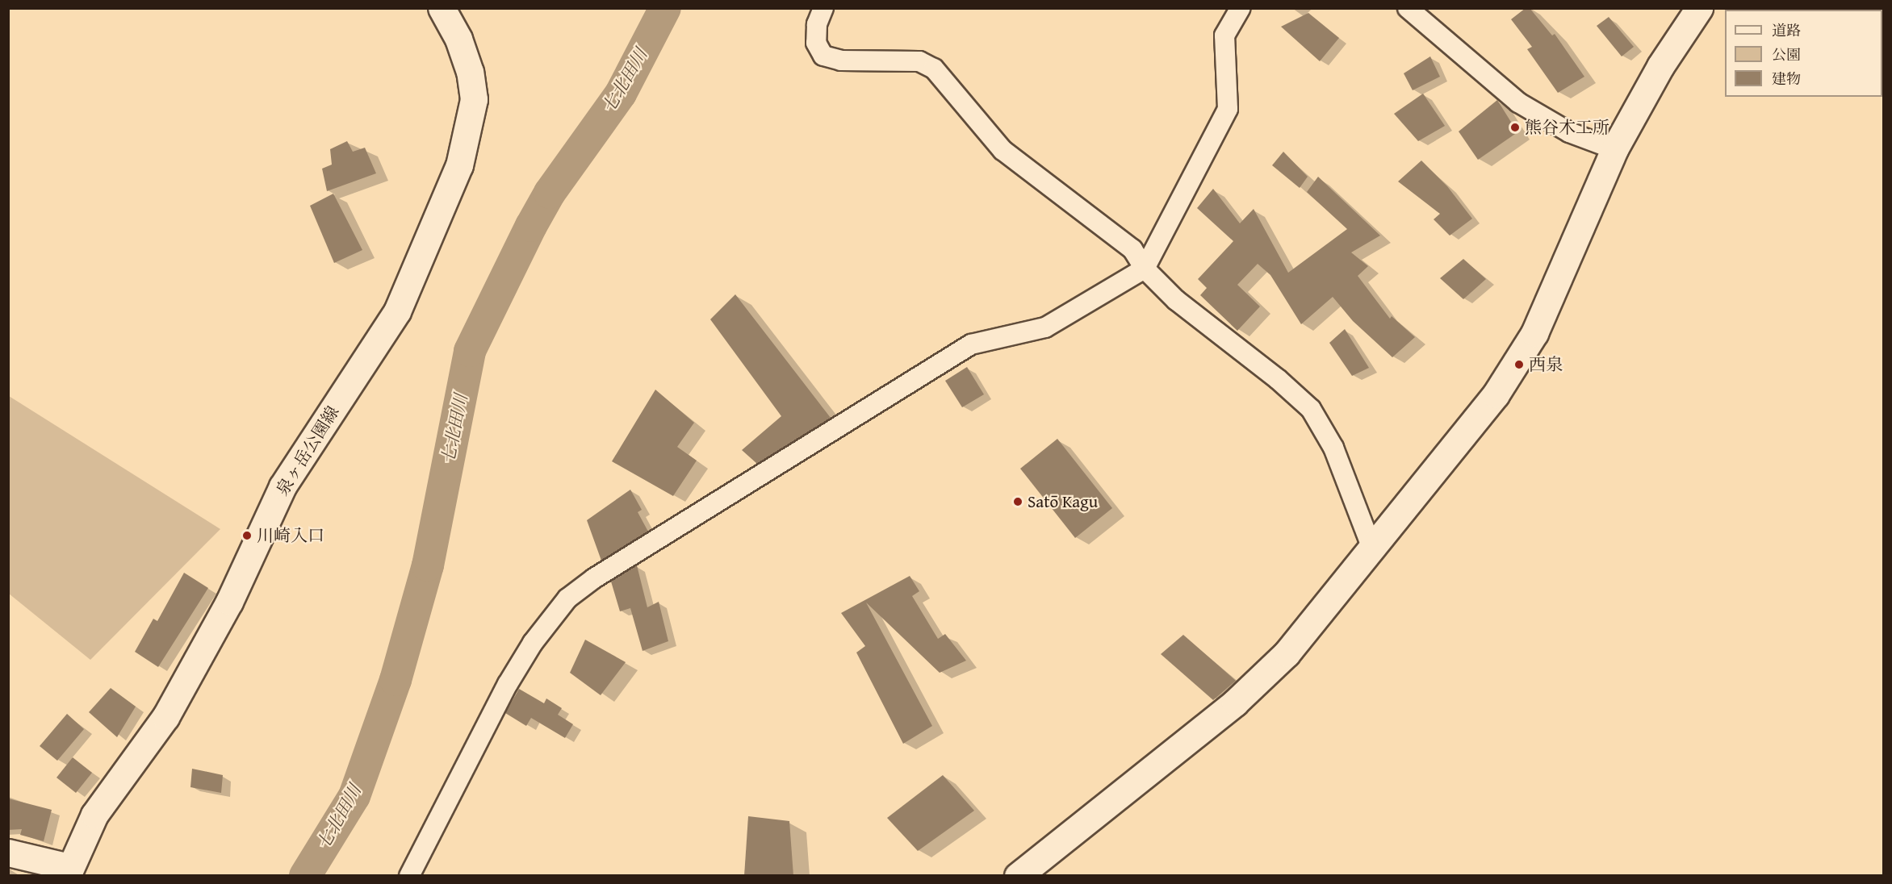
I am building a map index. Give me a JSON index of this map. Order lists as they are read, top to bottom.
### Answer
{
  "streets": {
    "street": ["泉ヶ岳公園線"]
  },
  "water": ["七北田川"],
  "places": [
    "熊谷木工所",
    "西泉",
    "Satō Kagu",
    "川崎入口"
  ],
  "legend": ["道路", "公園", "建物"]
}
